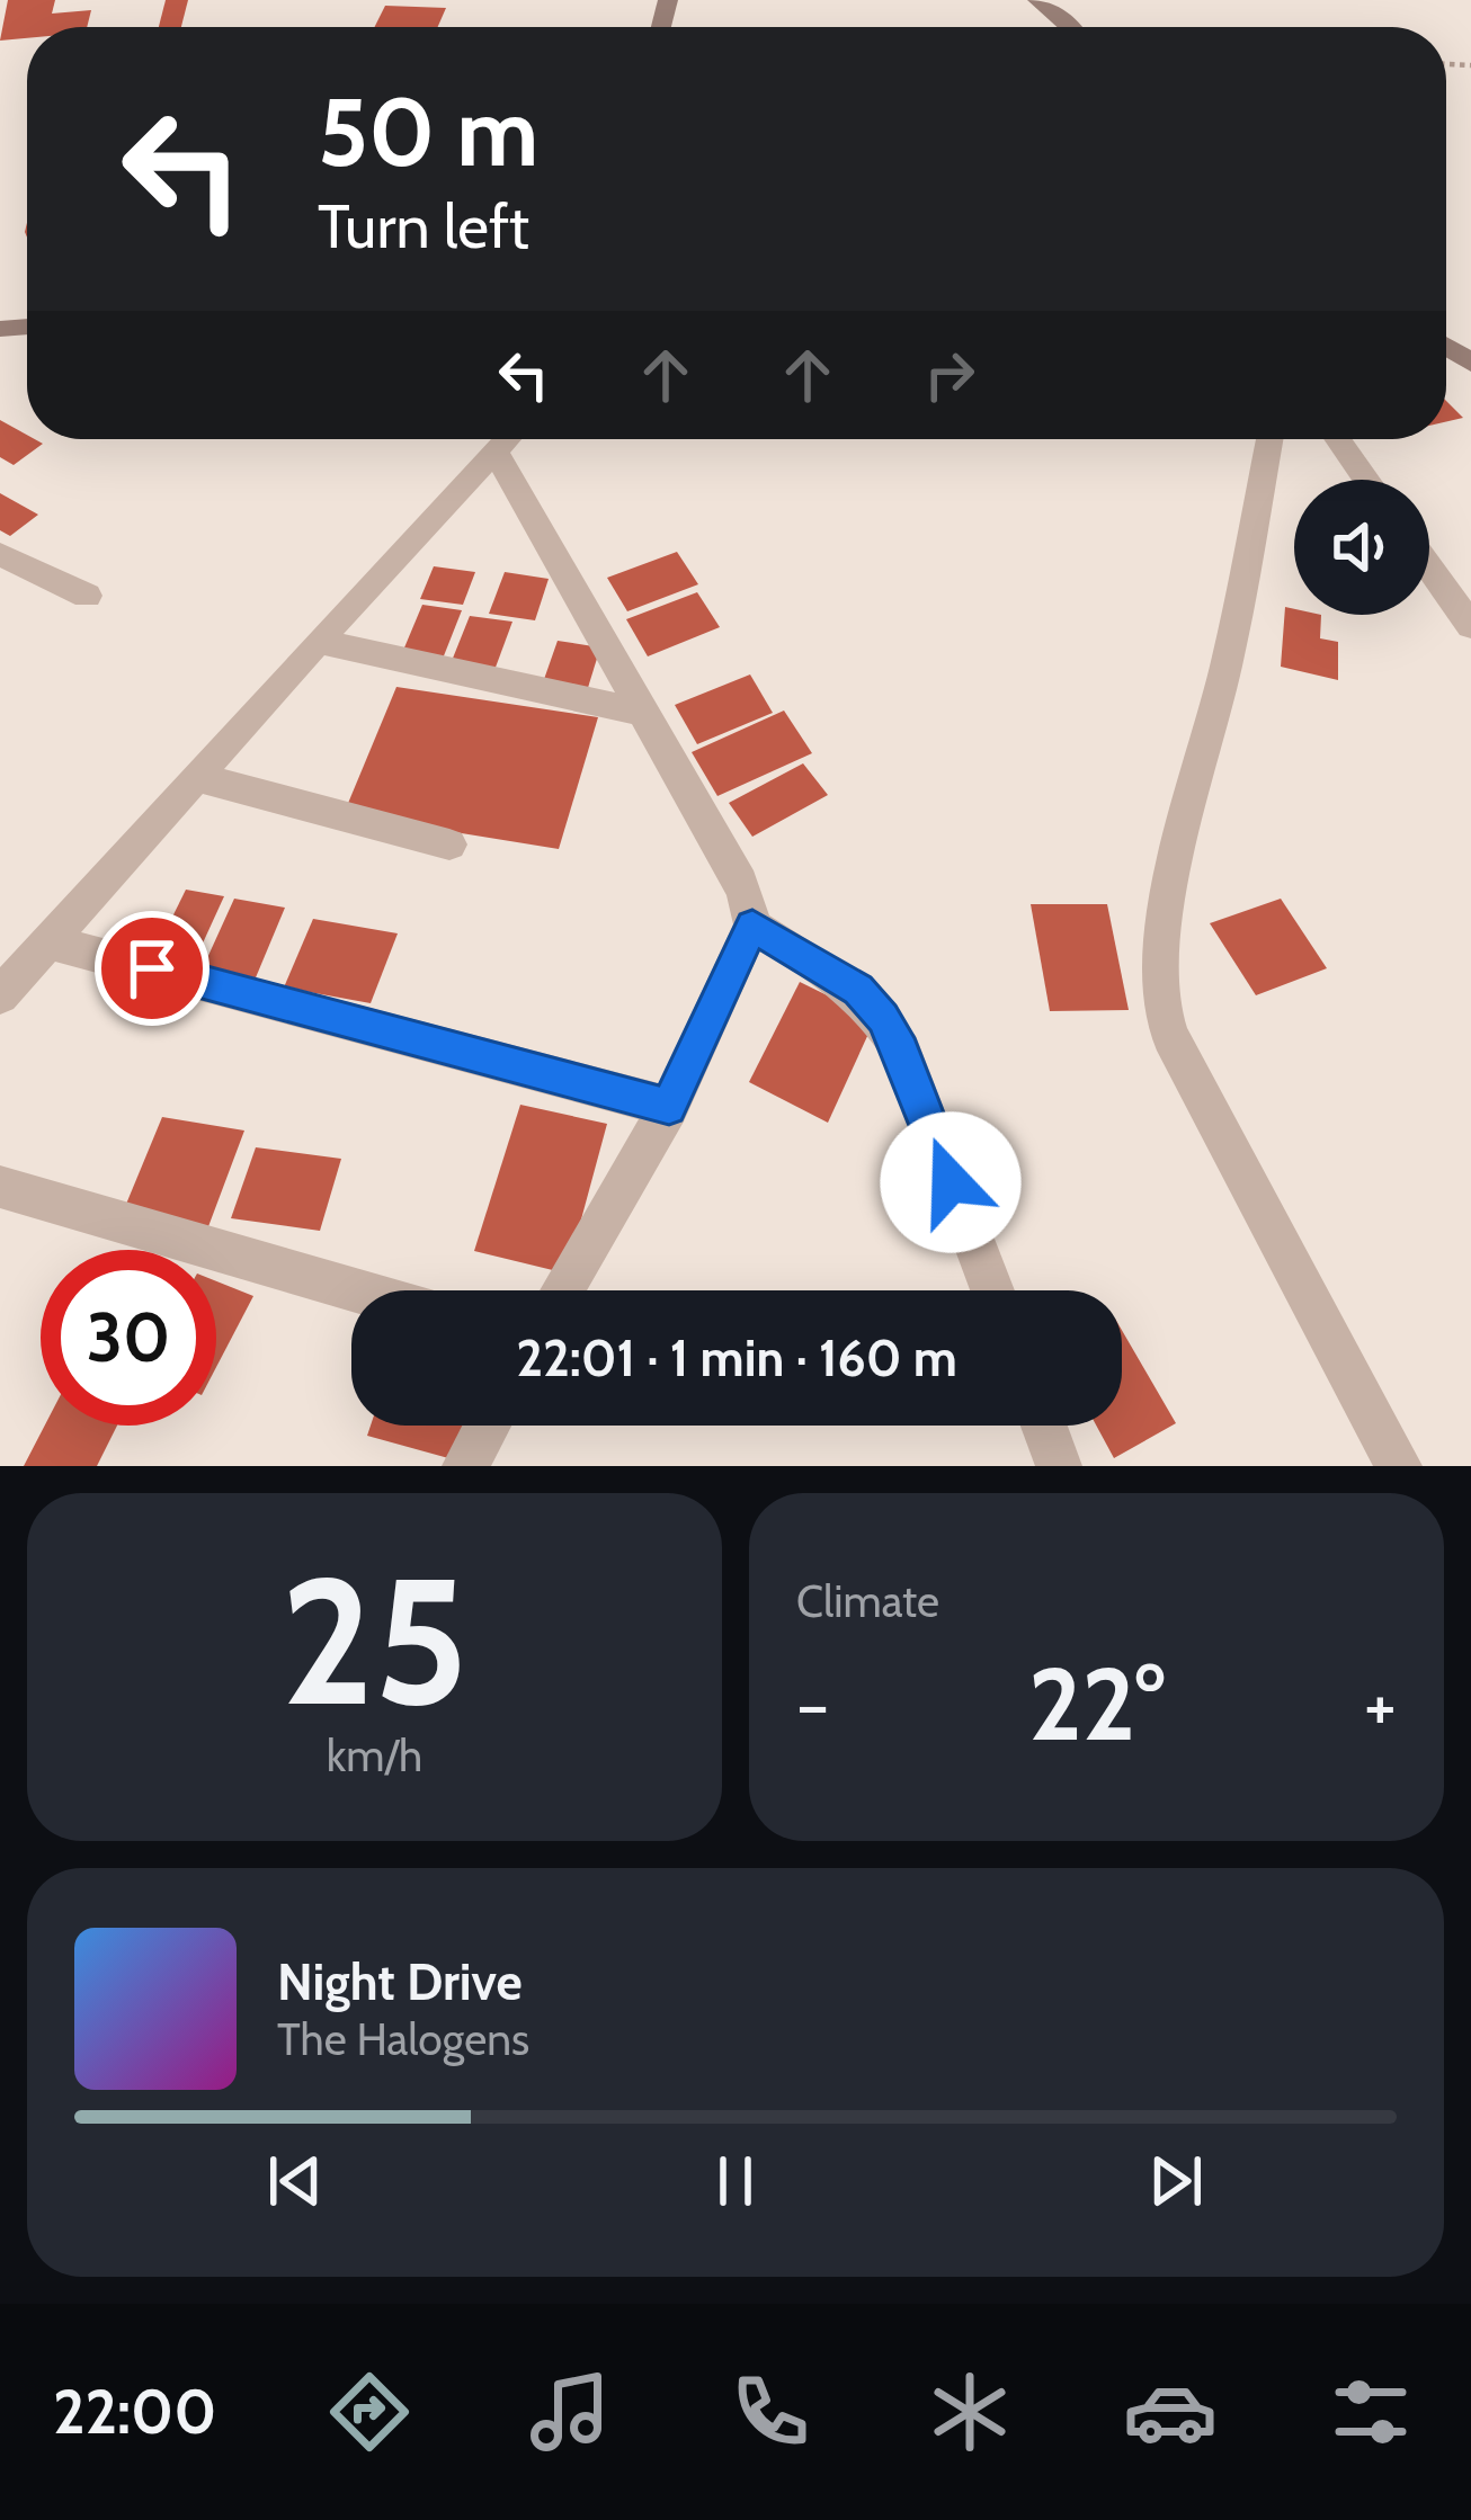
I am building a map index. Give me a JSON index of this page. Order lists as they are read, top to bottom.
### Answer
{
  "page": {
    "turn": ["50 m", "Turn left"],
    "limit": "30",
    "trip": "22:01 · 1 min · 160 m",
    "tile": [
      ["25", "km/h"],
      "Climate"
    ],
    "heat": ["−", "22°", "+"],
    "song": ["Night Drive", "The Halogens"],
    "tabs": "22:00"
  }
}
